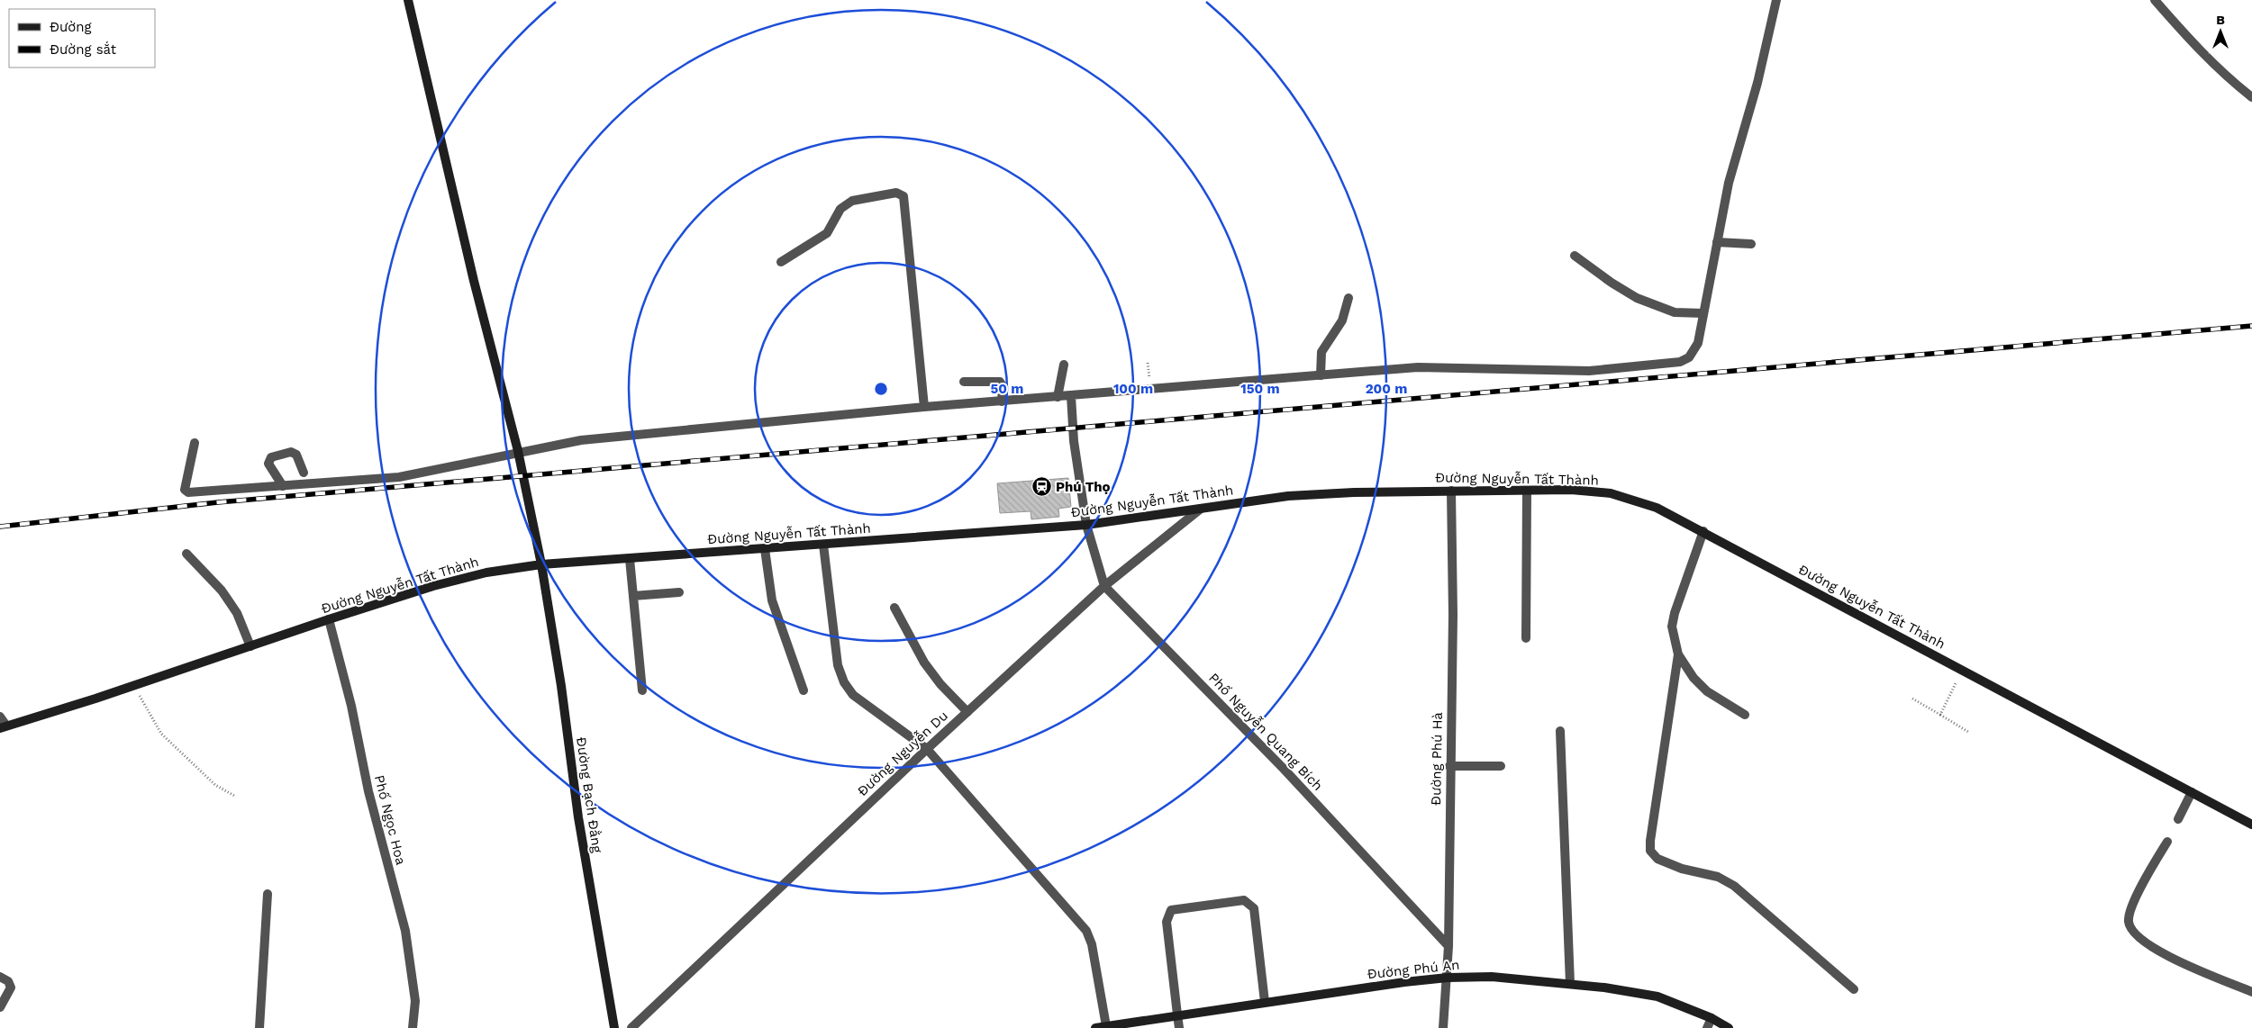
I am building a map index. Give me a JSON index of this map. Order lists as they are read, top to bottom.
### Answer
{
  "streets": {
    "street": [
      "Đường Nguyễn Tất Thành",
      "Phố Nguyễn Quang Bích",
      "Đường Nguyễn Du",
      "Đường Phú Hà",
      "Đường Bạch Đằng",
      "Phố Ngọc Hoa",
      "Đường Phú An"
    ]
  },
  "crossings": [
    ["Đường Nguyễn Tất Thành", "Phố Nguyễn Quang Bích"],
    ["Đường Nguyễn Tất Thành", "Đường Nguyễn Du"],
    ["Đường Nguyễn Tất Thành", "Đường Phú Hà"],
    ["Đường Nguyễn Tất Thành", "Đường Bạch Đằng"],
    ["Đường Nguyễn Tất Thành", "Phố Ngọc Hoa"],
    ["Phố Nguyễn Quang Bích", "Đường Nguyễn Du"],
    ["Phố Nguyễn Quang Bích", "Đường Phú Hà"],
    ["Đường Phú Hà", "Đường Phú An"]
  ],
  "places": {
    "station": ["Phú Thọ"]
  },
  "legend": ["Đường", "Đường sắt"],
  "north": "top",
  "rings": [
    "50 m",
    "100 m",
    "150 m",
    "200 m"
  ]
}
